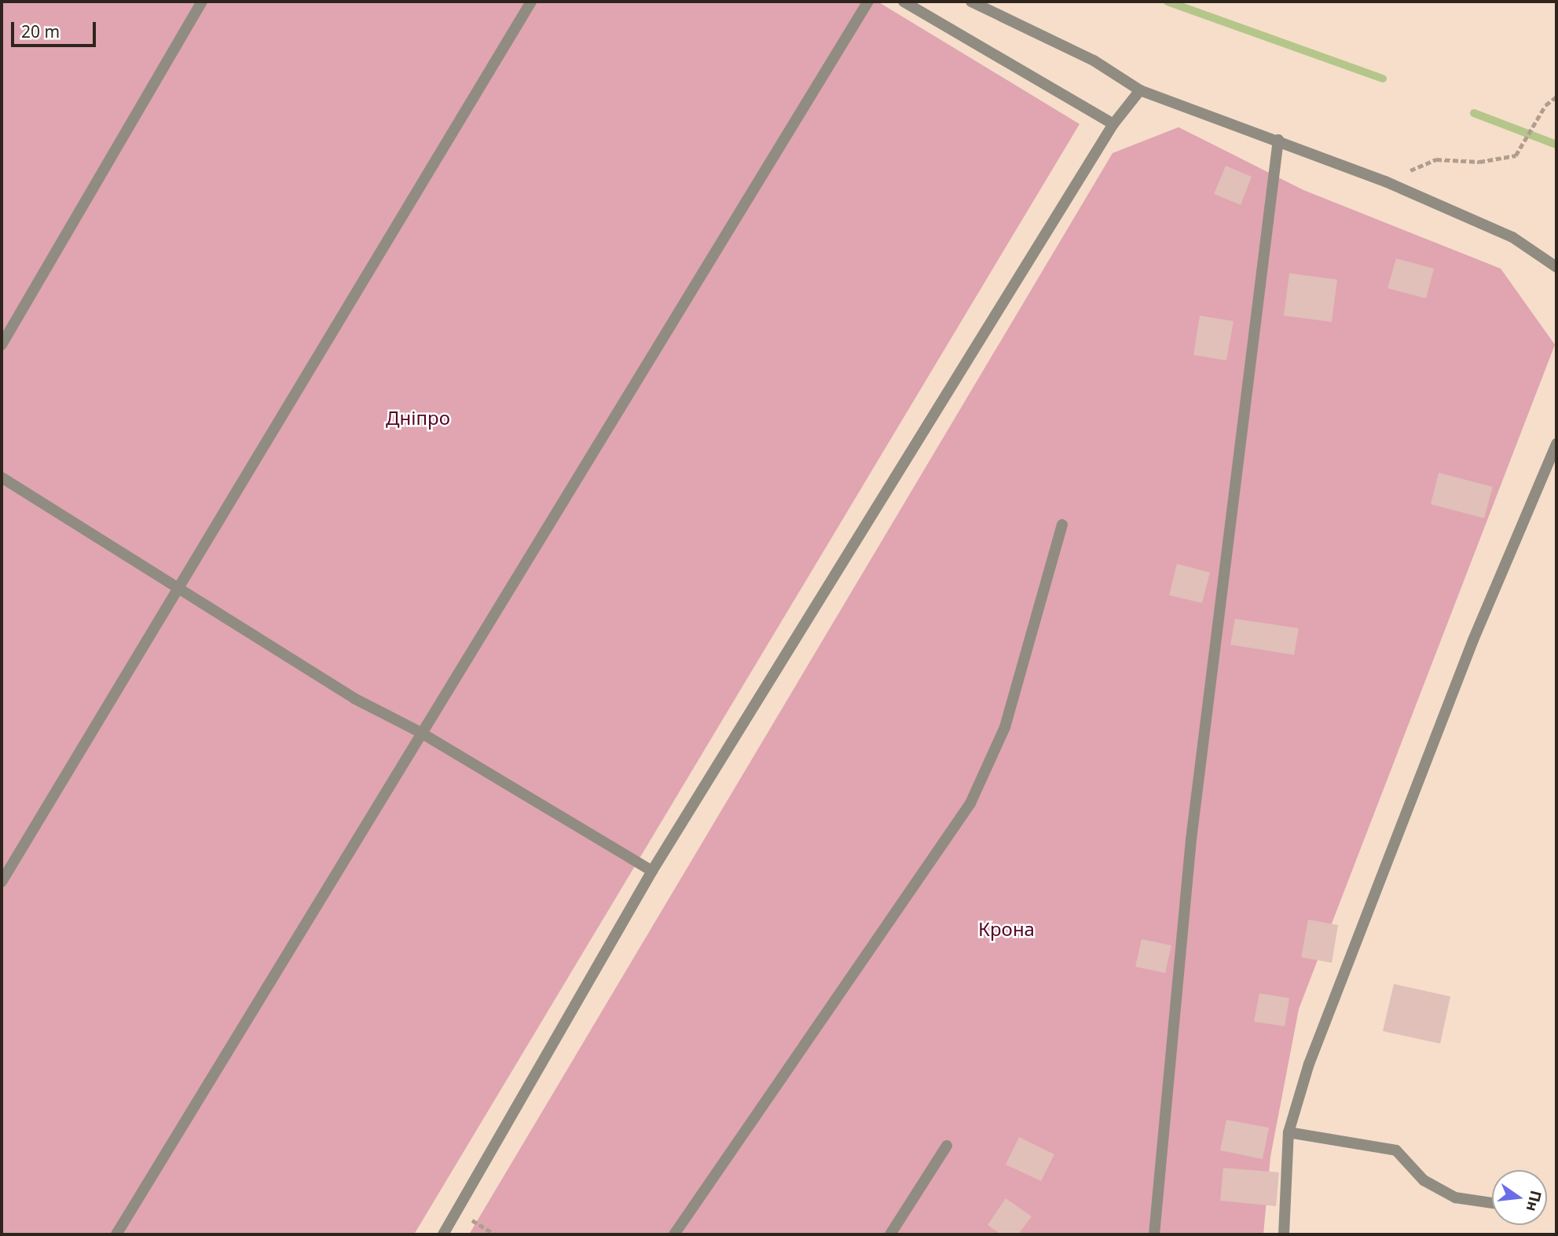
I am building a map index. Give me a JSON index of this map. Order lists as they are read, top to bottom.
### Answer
{
  "parks": ["Дніпро", "Крона"],
  "scale_bar": "20 m",
  "north": "right"
}
